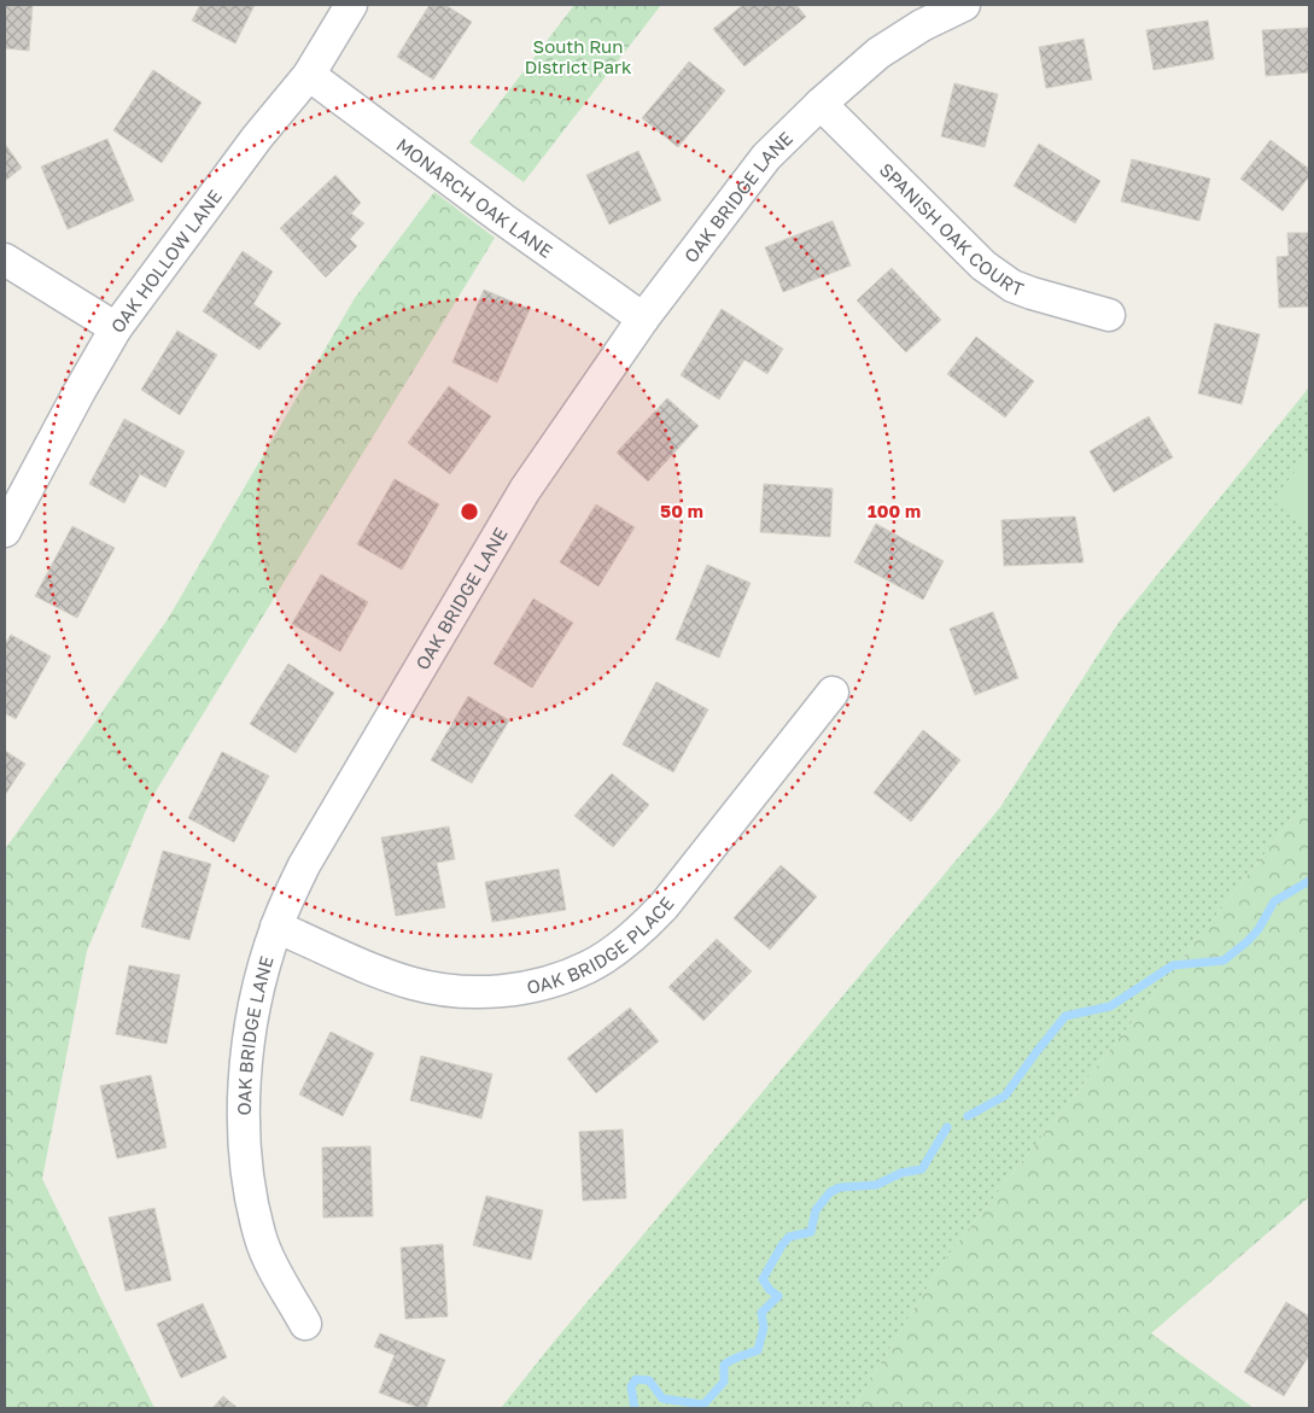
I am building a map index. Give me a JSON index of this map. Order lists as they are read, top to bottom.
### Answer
{
  "streets": {
    "street": [
      "MONARCH OAK LANE",
      "OAK BRIDGE LANE",
      "SPANISH OAK COURT",
      "OAK HOLLOW LANE",
      "OAK BRIDGE PLACE"
    ]
  },
  "crossings": [
    ["MONARCH OAK LANE", "OAK BRIDGE LANE"],
    ["MONARCH OAK LANE", "OAK HOLLOW LANE"],
    ["OAK BRIDGE LANE", "SPANISH OAK COURT"],
    ["OAK BRIDGE LANE", "OAK BRIDGE PLACE"]
  ],
  "parks": ["South Run District Park"],
  "rings": ["50 m", "100 m"]
}
